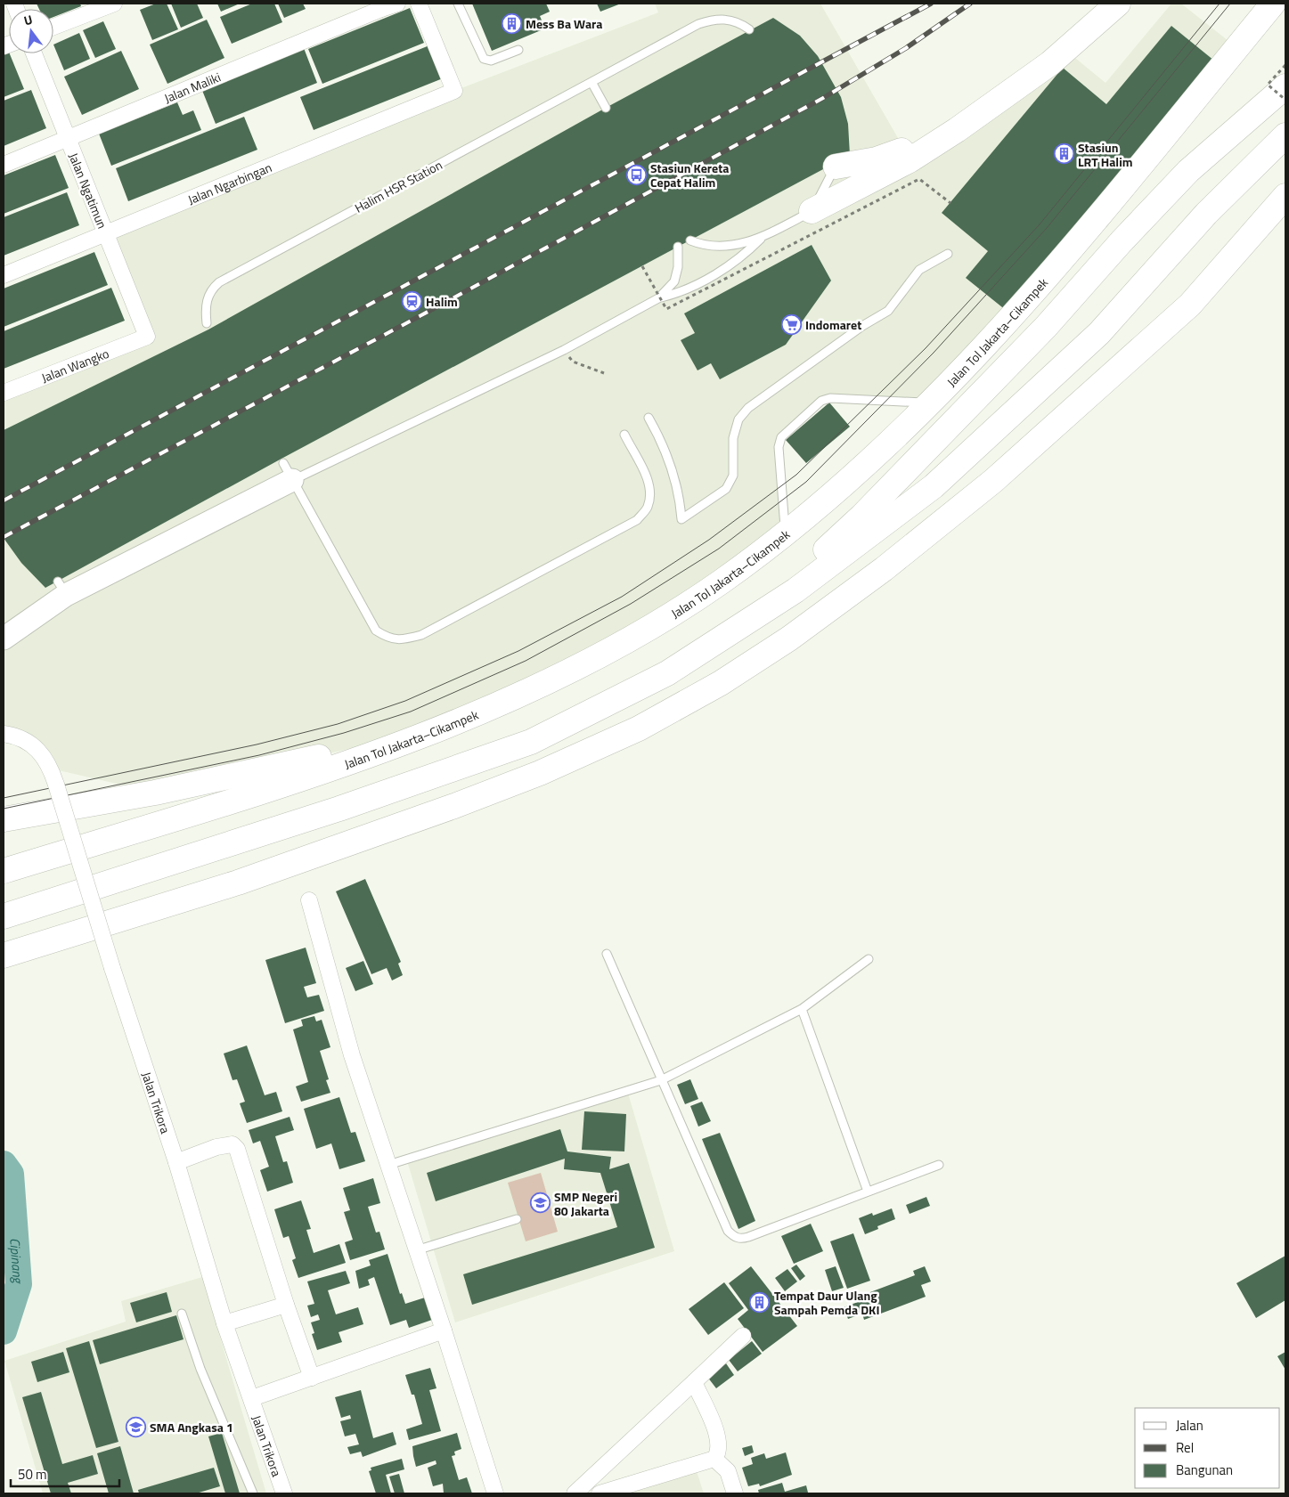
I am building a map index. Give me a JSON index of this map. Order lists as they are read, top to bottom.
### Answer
{
  "streets": {
    "highway": ["Jalan Tol Jakarta–Cikampek"],
    "street": [
      "Jalan Maliki",
      "Jalan Ngarbingan",
      "Jalan Ngatimun",
      "Jalan Wangko",
      "Jalan Trikora"
    ],
    "lane": ["Halim HSR Station"]
  },
  "crossings": [
    ["Jalan Maliki", "Jalan Ngatimun"],
    ["Jalan Ngarbingan", "Jalan Ngatimun"],
    ["Jalan Ngatimun", "Jalan Wangko"]
  ],
  "water": ["Cipinang"],
  "places": {
    "building": ["Mess Ba Wara", "Stasiun LRT Halim", "Tempat Daur Ulang Sampah Pemda DKI"],
    "bus stop": ["Stasiun Kereta Cepat Halim"],
    "station": ["Halim"],
    "supermarket": ["Indomaret"],
    "school or university": ["SMP Negeri 80 Jakarta", "SMA Angkasa 1"]
  },
  "legend": ["Jalan", "Rel", "Bangunan"],
  "scale_bar": "50 m",
  "north": "top"
}
